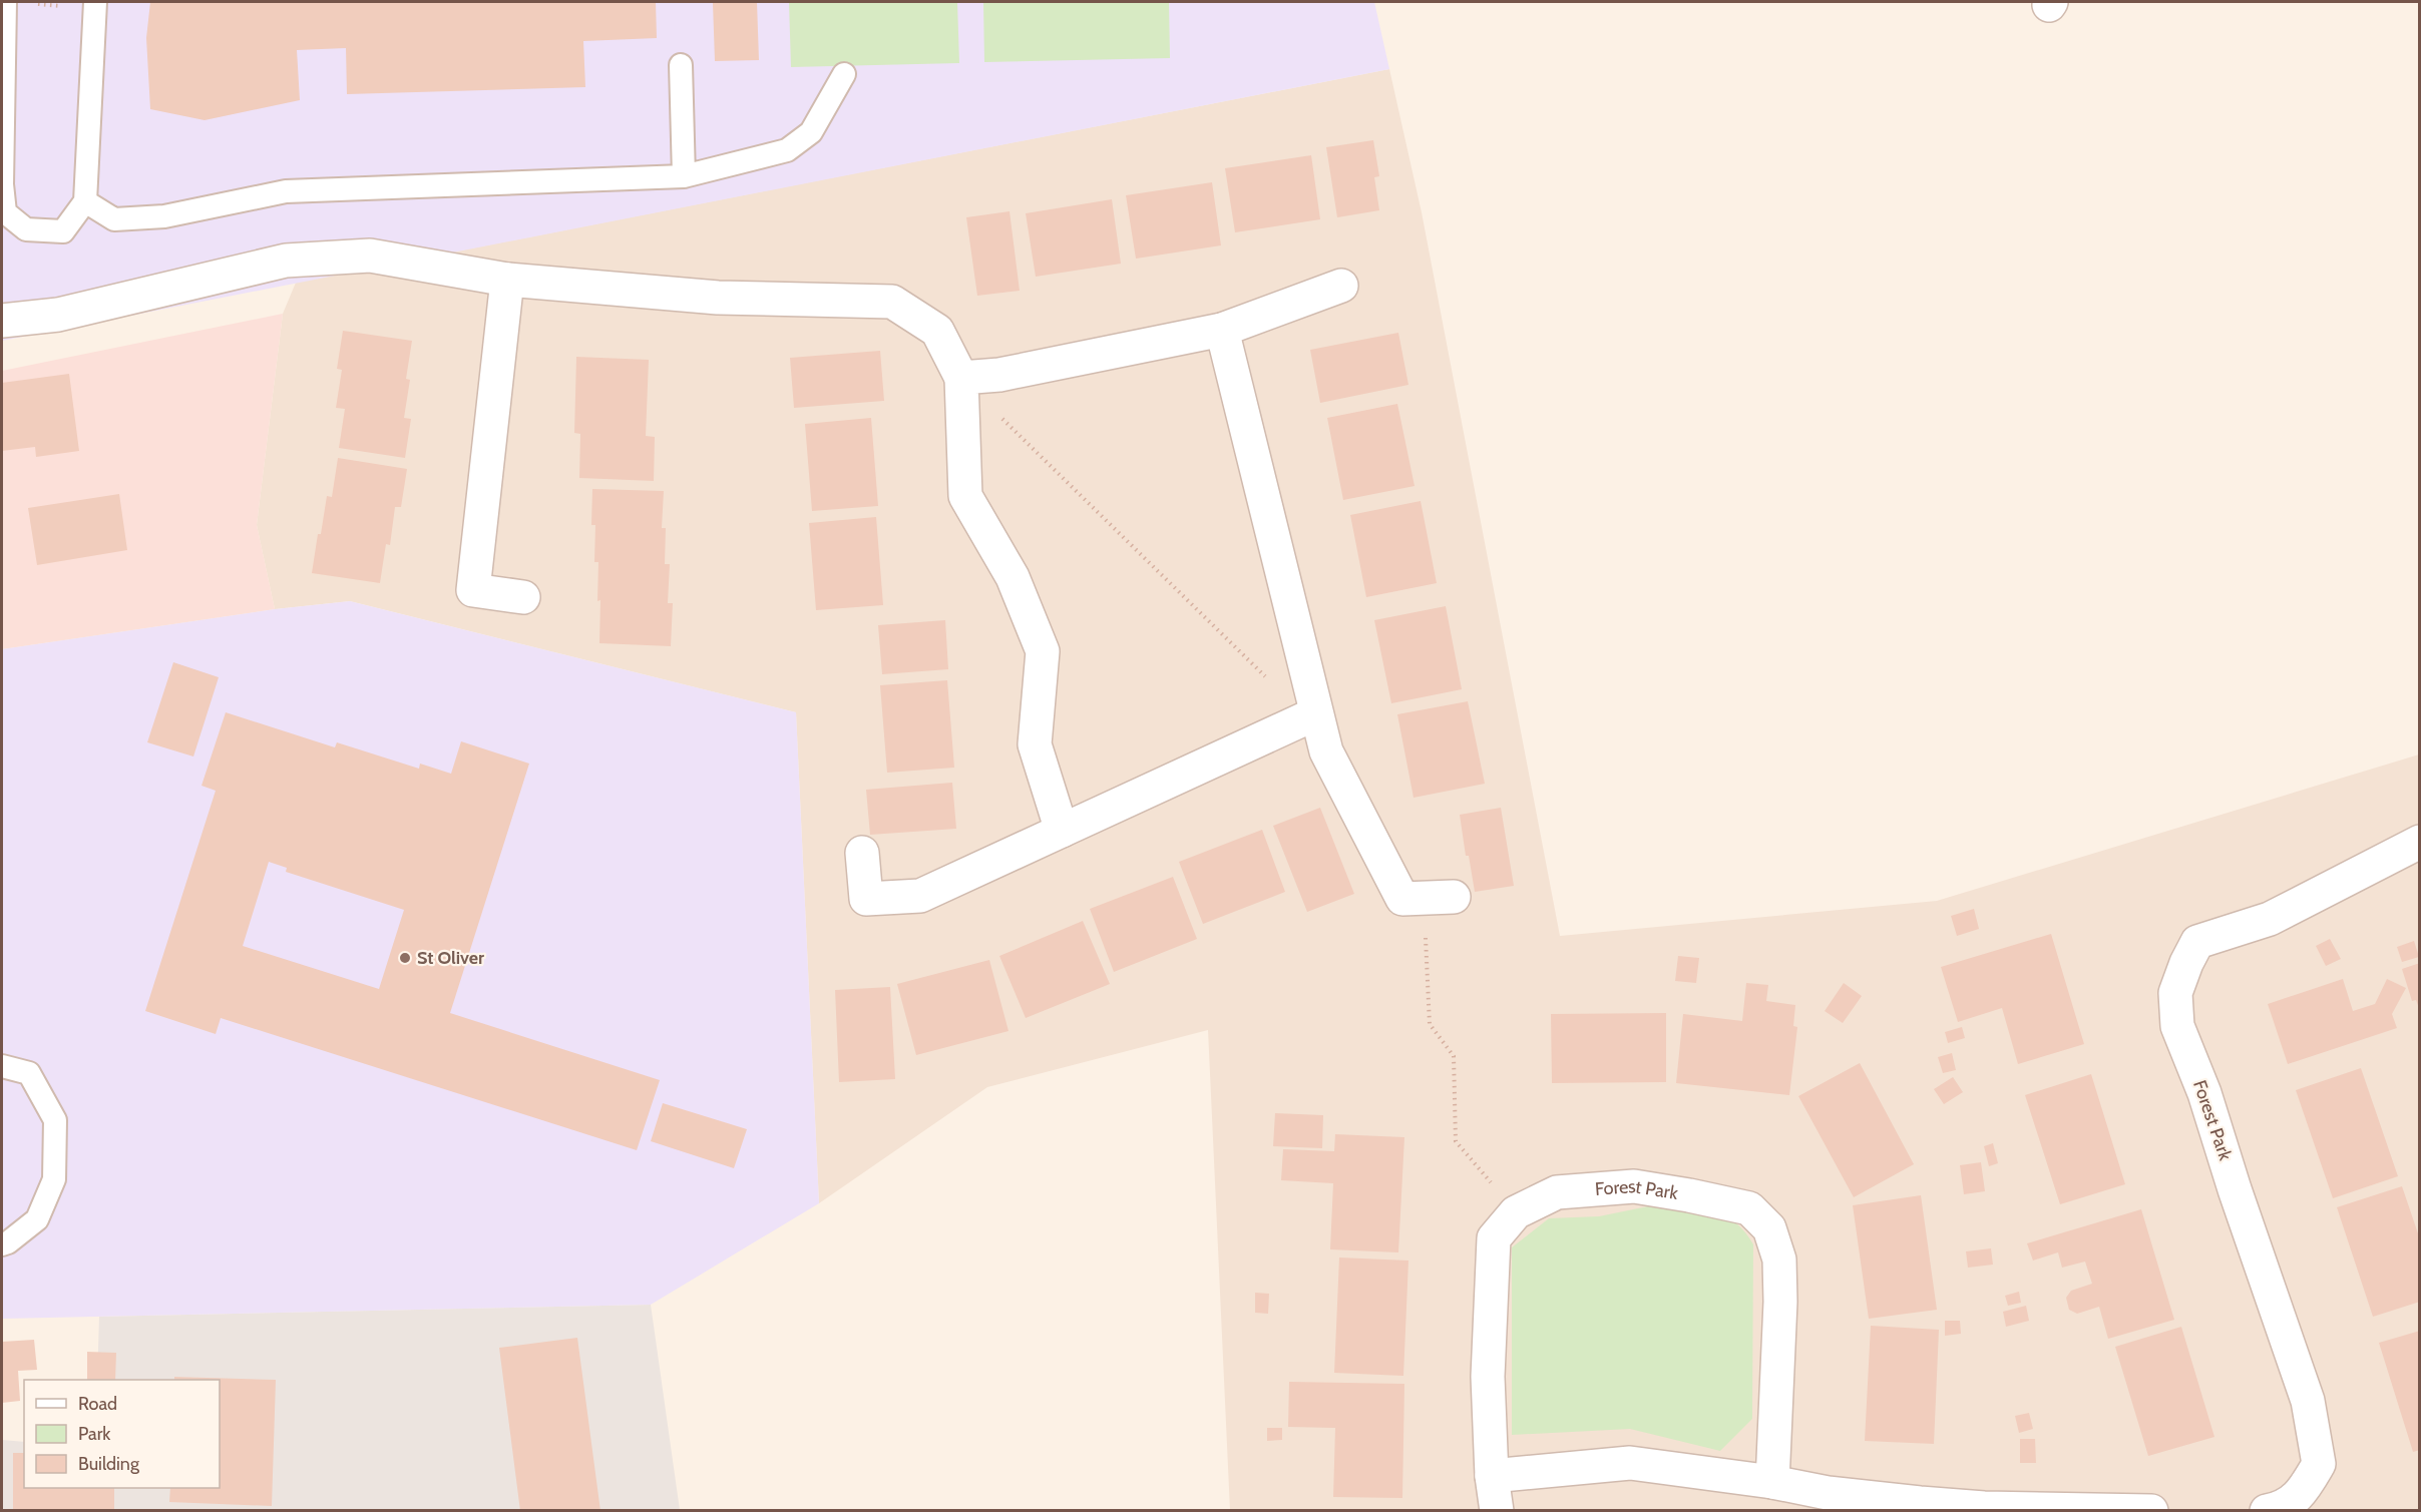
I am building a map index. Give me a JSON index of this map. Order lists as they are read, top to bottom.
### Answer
{
  "streets": {
    "street": ["Forest Park"]
  },
  "places": ["St Oliver"],
  "legend": ["Road", "Park", "Building"]
}
